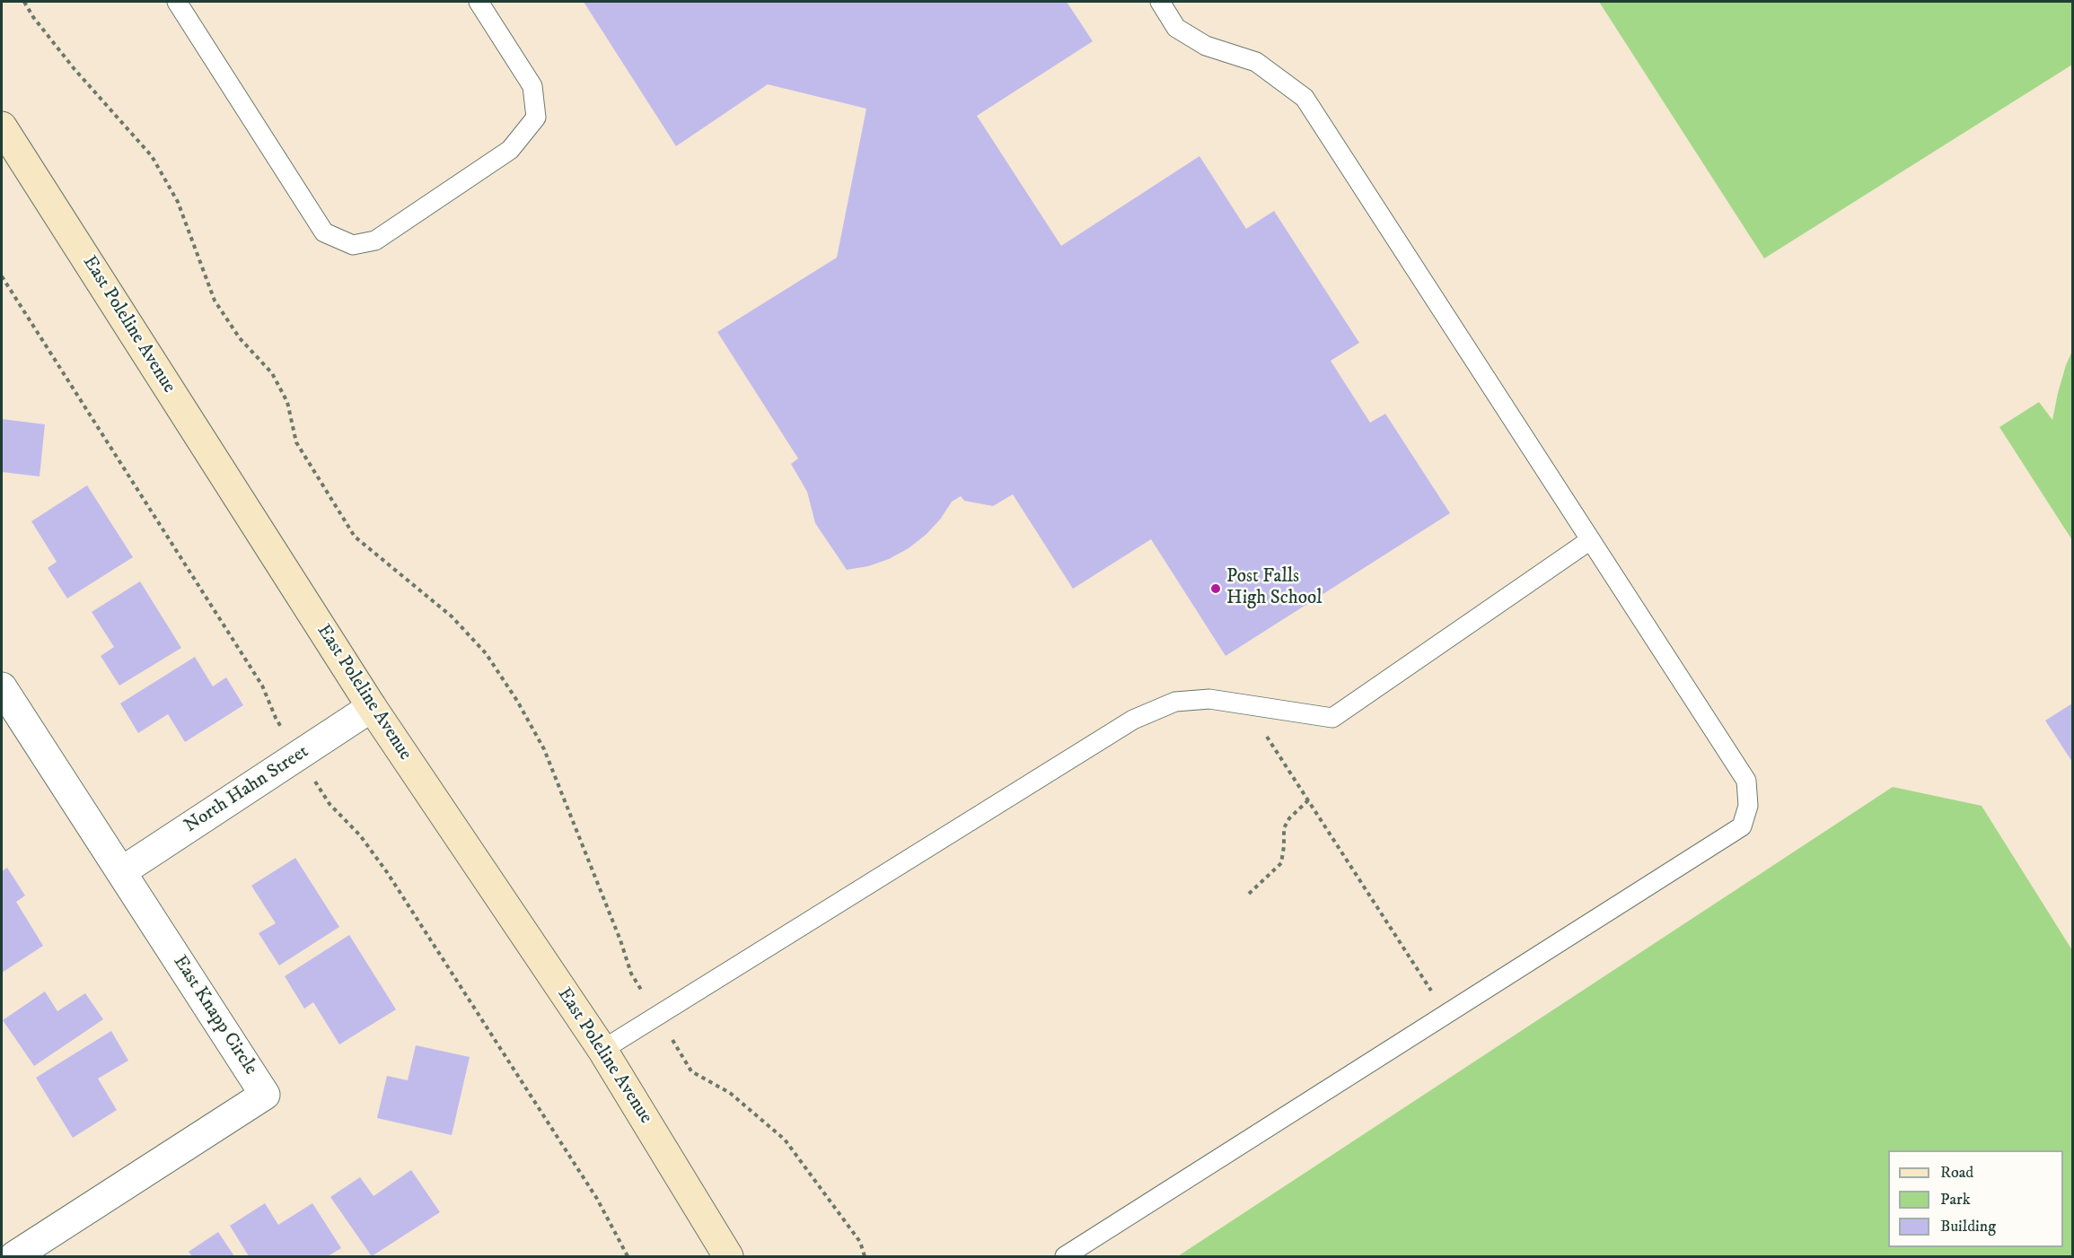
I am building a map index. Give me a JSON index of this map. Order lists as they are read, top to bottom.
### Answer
{
  "streets": {
    "main road": ["East Poleline Avenue"],
    "street": ["North Hahn Street", "East Knapp Circle"]
  },
  "crossings": [
    ["East Poleline Avenue", "North Hahn Street"],
    ["North Hahn Street", "East Knapp Circle"]
  ],
  "places": ["Post Falls High School"],
  "legend": ["Road", "Park", "Building"]
}
